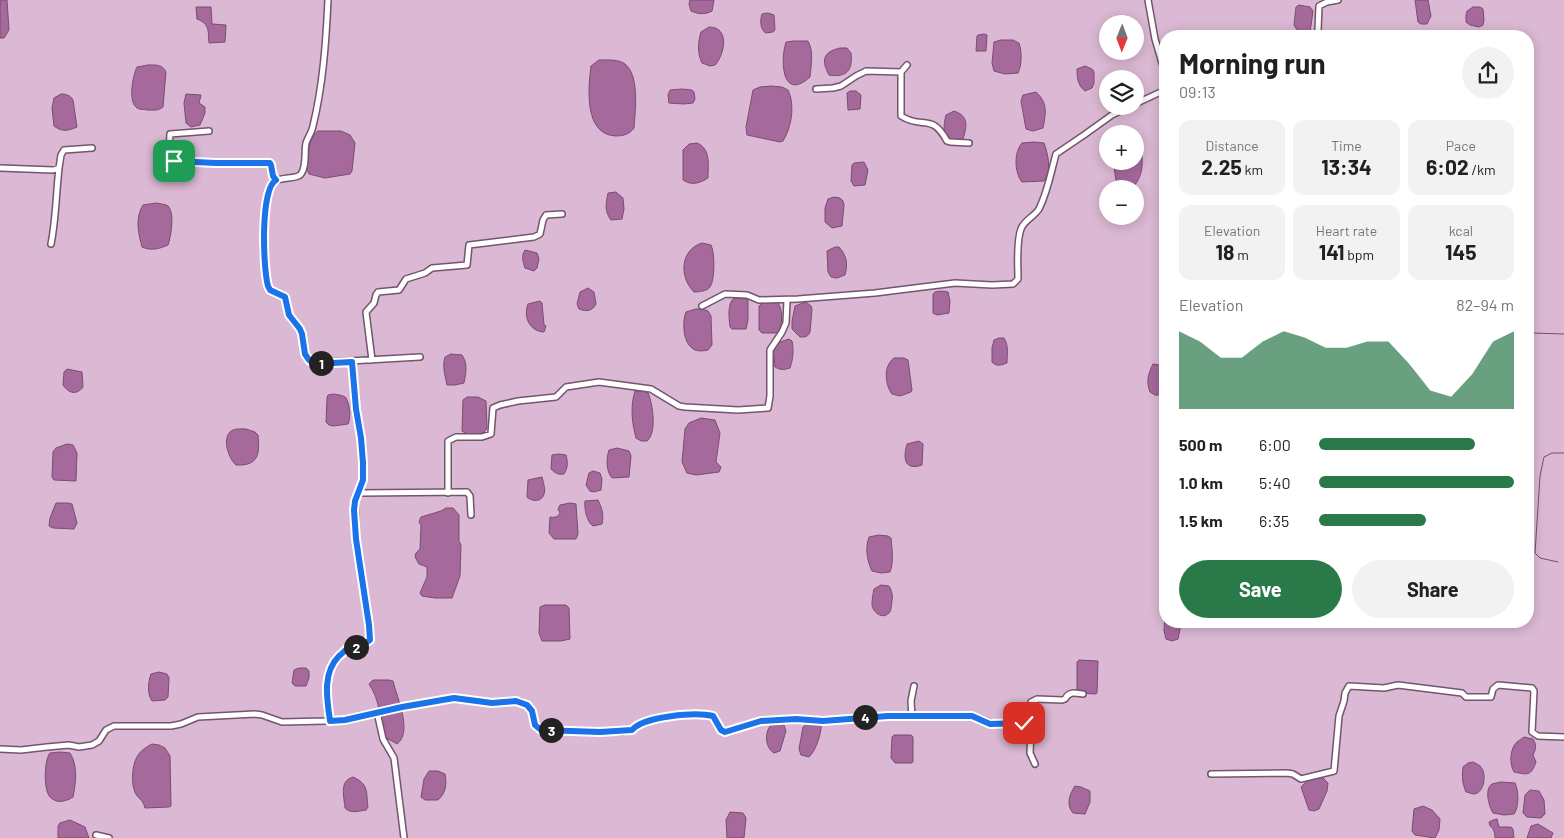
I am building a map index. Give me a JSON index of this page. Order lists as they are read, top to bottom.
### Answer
{
  "north": "bottom",
  "page": {
    "map_buttons": ["+", "−"],
    "heading": ["Morning run", "09:13"],
    "stats": [
      ["Distance", "2.25 km"],
      ["Time", "13:34"],
      ["Pace", "6:02 /km"],
      ["Elevation", "18 m"],
      ["Heart rate", "141 bpm"],
      ["kcal", "145"]
    ],
    "chart": ["Elevation", "82–94 m"],
    "pins": [
      "1",
      "2",
      "4",
      "3"
    ],
    "list": [
      {
        "name": "500 m",
        "note": "6:00"
      },
      {
        "name": "1.0 km",
        "note": "5:40"
      },
      {
        "name": "1.5 km",
        "note": "6:35"
      }
    ],
    "buttons": ["Save", "Share"]
  }
}
